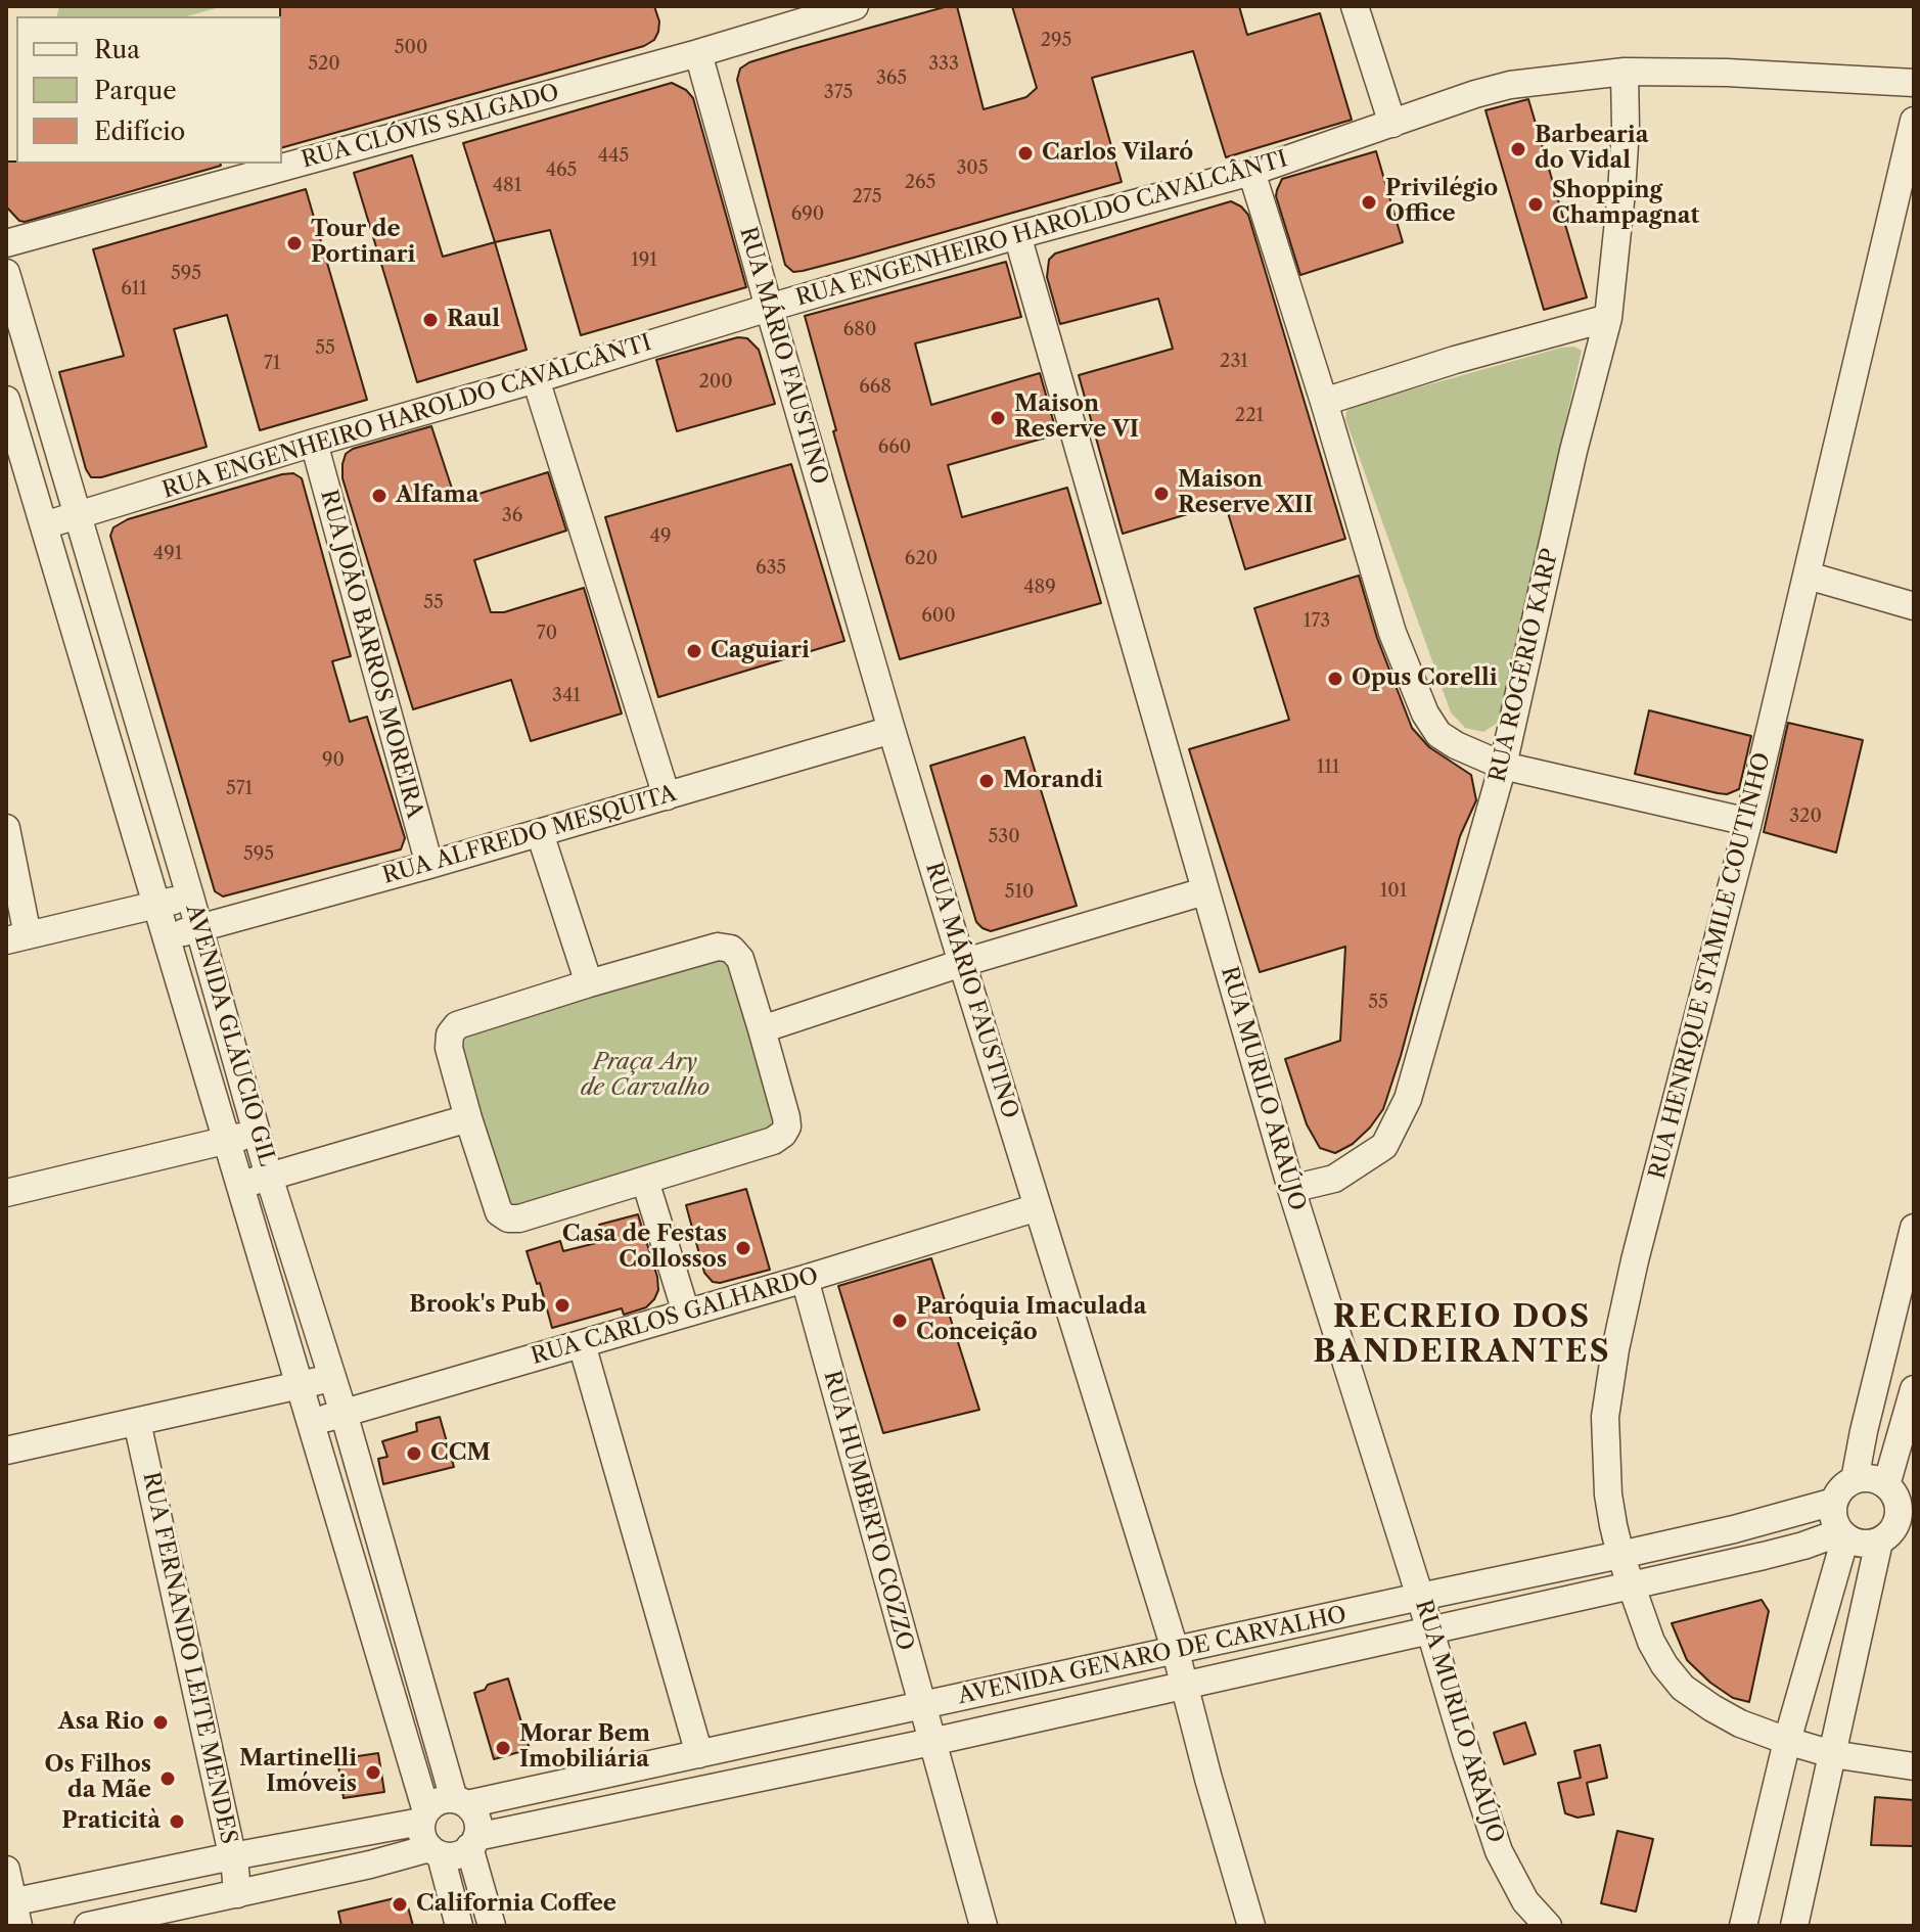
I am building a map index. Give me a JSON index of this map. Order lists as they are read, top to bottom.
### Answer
{
  "streets": {
    "street": [
      "RUA CLÓVIS SALGADO",
      "RUA ENGENHEIRO HAROLDO CAVALCÂNTI",
      "RUA MÁRIO FAUSTINO",
      "RUA JOÃO BARROS MOREIRA",
      "RUA ROGÉRIO KARP",
      "RUA ALFREDO MESQUITA",
      "RUA HENRIQUE STAMILE COUTINHO",
      "AVENIDA GLÁUCIO GIL",
      "RUA MURILO ARAÚJO",
      "RUA CARLOS GALHARDO",
      "RUA HUMBERTO COZZO",
      "AVENIDA GENARO DE CARVALHO",
      "RUA FERNANDO LEITE MENDES"
    ]
  },
  "crossings": [
    ["RUA CLÓVIS SALGADO", "RUA MÁRIO FAUSTINO"],
    ["RUA ENGENHEIRO HAROLDO CAVALCÂNTI", "RUA MÁRIO FAUSTINO"],
    ["RUA ENGENHEIRO HAROLDO CAVALCÂNTI", "RUA JOÃO BARROS MOREIRA"],
    ["RUA ENGENHEIRO HAROLDO CAVALCÂNTI", "RUA ROGÉRIO KARP"],
    ["RUA ENGENHEIRO HAROLDO CAVALCÂNTI", "AVENIDA GLÁUCIO GIL"],
    ["RUA ENGENHEIRO HAROLDO CAVALCÂNTI", "RUA MURILO ARAÚJO"],
    ["RUA MÁRIO FAUSTINO", "RUA ALFREDO MESQUITA"],
    ["RUA MÁRIO FAUSTINO", "RUA CARLOS GALHARDO"],
    ["RUA MÁRIO FAUSTINO", "AVENIDA GENARO DE CARVALHO"],
    ["RUA JOÃO BARROS MOREIRA", "RUA ALFREDO MESQUITA"],
    ["RUA ROGÉRIO KARP", "RUA MURILO ARAÚJO"],
    ["RUA ALFREDO MESQUITA", "AVENIDA GLÁUCIO GIL"],
    ["RUA HENRIQUE STAMILE COUTINHO", "AVENIDA GENARO DE CARVALHO"],
    ["AVENIDA GLÁUCIO GIL", "RUA CARLOS GALHARDO"],
    ["AVENIDA GLÁUCIO GIL", "AVENIDA GENARO DE CARVALHO"],
    ["RUA MURILO ARAÚJO", "AVENIDA GENARO DE CARVALHO"],
    ["RUA CARLOS GALHARDO", "RUA HUMBERTO COZZO"],
    ["RUA HUMBERTO COZZO", "AVENIDA GENARO DE CARVALHO"]
  ],
  "districts": ["RECREIO DOS BANDEIRANTES"],
  "parks": ["Praça Ary de Carvalho"],
  "places": [
    "Barbearia do Vidal",
    "Carlos Vilaró",
    "Privilégio Office",
    "Shopping Champagnat",
    "Tour de Portinari",
    "Raul",
    "Maison Reserve VI",
    "Maison Reserve XII",
    "Alfama",
    "Caguiari",
    "Opus Corelli",
    "Morandi",
    "Casa de Festas Collossos",
    "Brook's Pub",
    "Paróquia Imaculada Conceição",
    "CCM",
    "Asa Rio",
    "Morar Bem Imobiliária",
    "Martinelli Imóveis",
    "Os Filhos da Mãe",
    "Praticità",
    "California Coffee"
  ],
  "house_numbers": [
    "295",
    "500",
    "520",
    "333",
    "365",
    "375",
    "445",
    "305",
    "465",
    "265",
    "481",
    "275",
    "690",
    "191",
    "595",
    "611",
    "680",
    "55",
    "231",
    "71",
    "200",
    "668",
    "221",
    "660",
    "36",
    "49",
    "491",
    "620",
    "635",
    "489",
    "55",
    "600",
    "173",
    "70",
    "341",
    "90",
    "111",
    "571",
    "320",
    "530",
    "595",
    "101",
    "510",
    "55"
  ],
  "legend": ["Rua", "Parque", "Edifício"]
}
